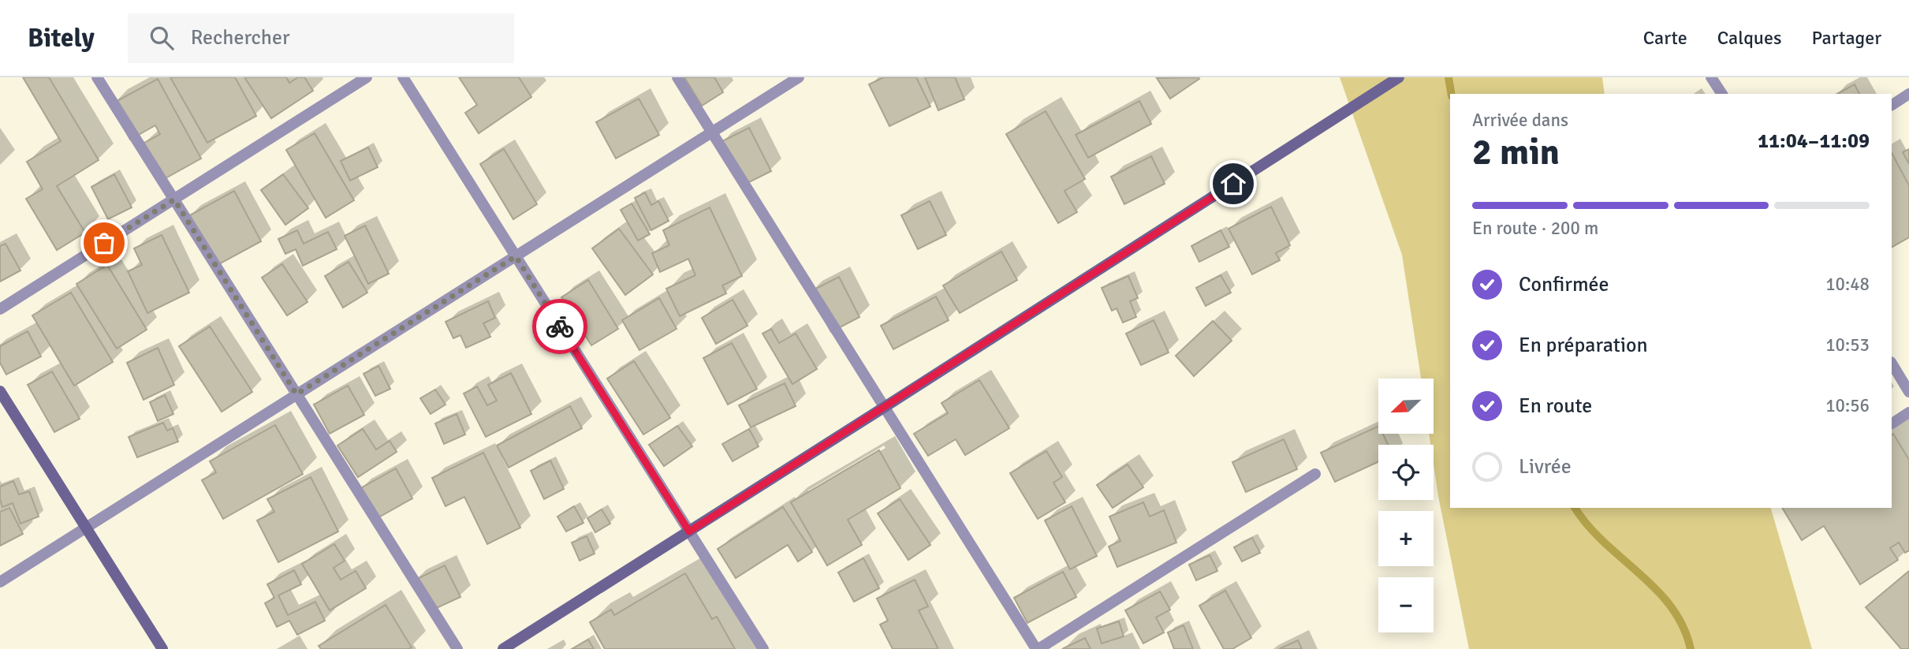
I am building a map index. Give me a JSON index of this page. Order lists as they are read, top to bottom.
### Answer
{
  "north": "bottom left",
  "page": {
    "header": "Bitely",
    "search": "Rechercher",
    "nav": ["Carte", "Calques", "Partager"],
    "heading": ["2 min", "Arrivée dans", "11:04–11:09"],
    "bar": "En route · 200 m",
    "list": [
      ["Confirmée", "10:48"],
      ["En préparation", "10:53"],
      ["En route", "10:56"],
      "Livrée"
    ],
    "map_buttons": ["+", "−"]
  }
}
